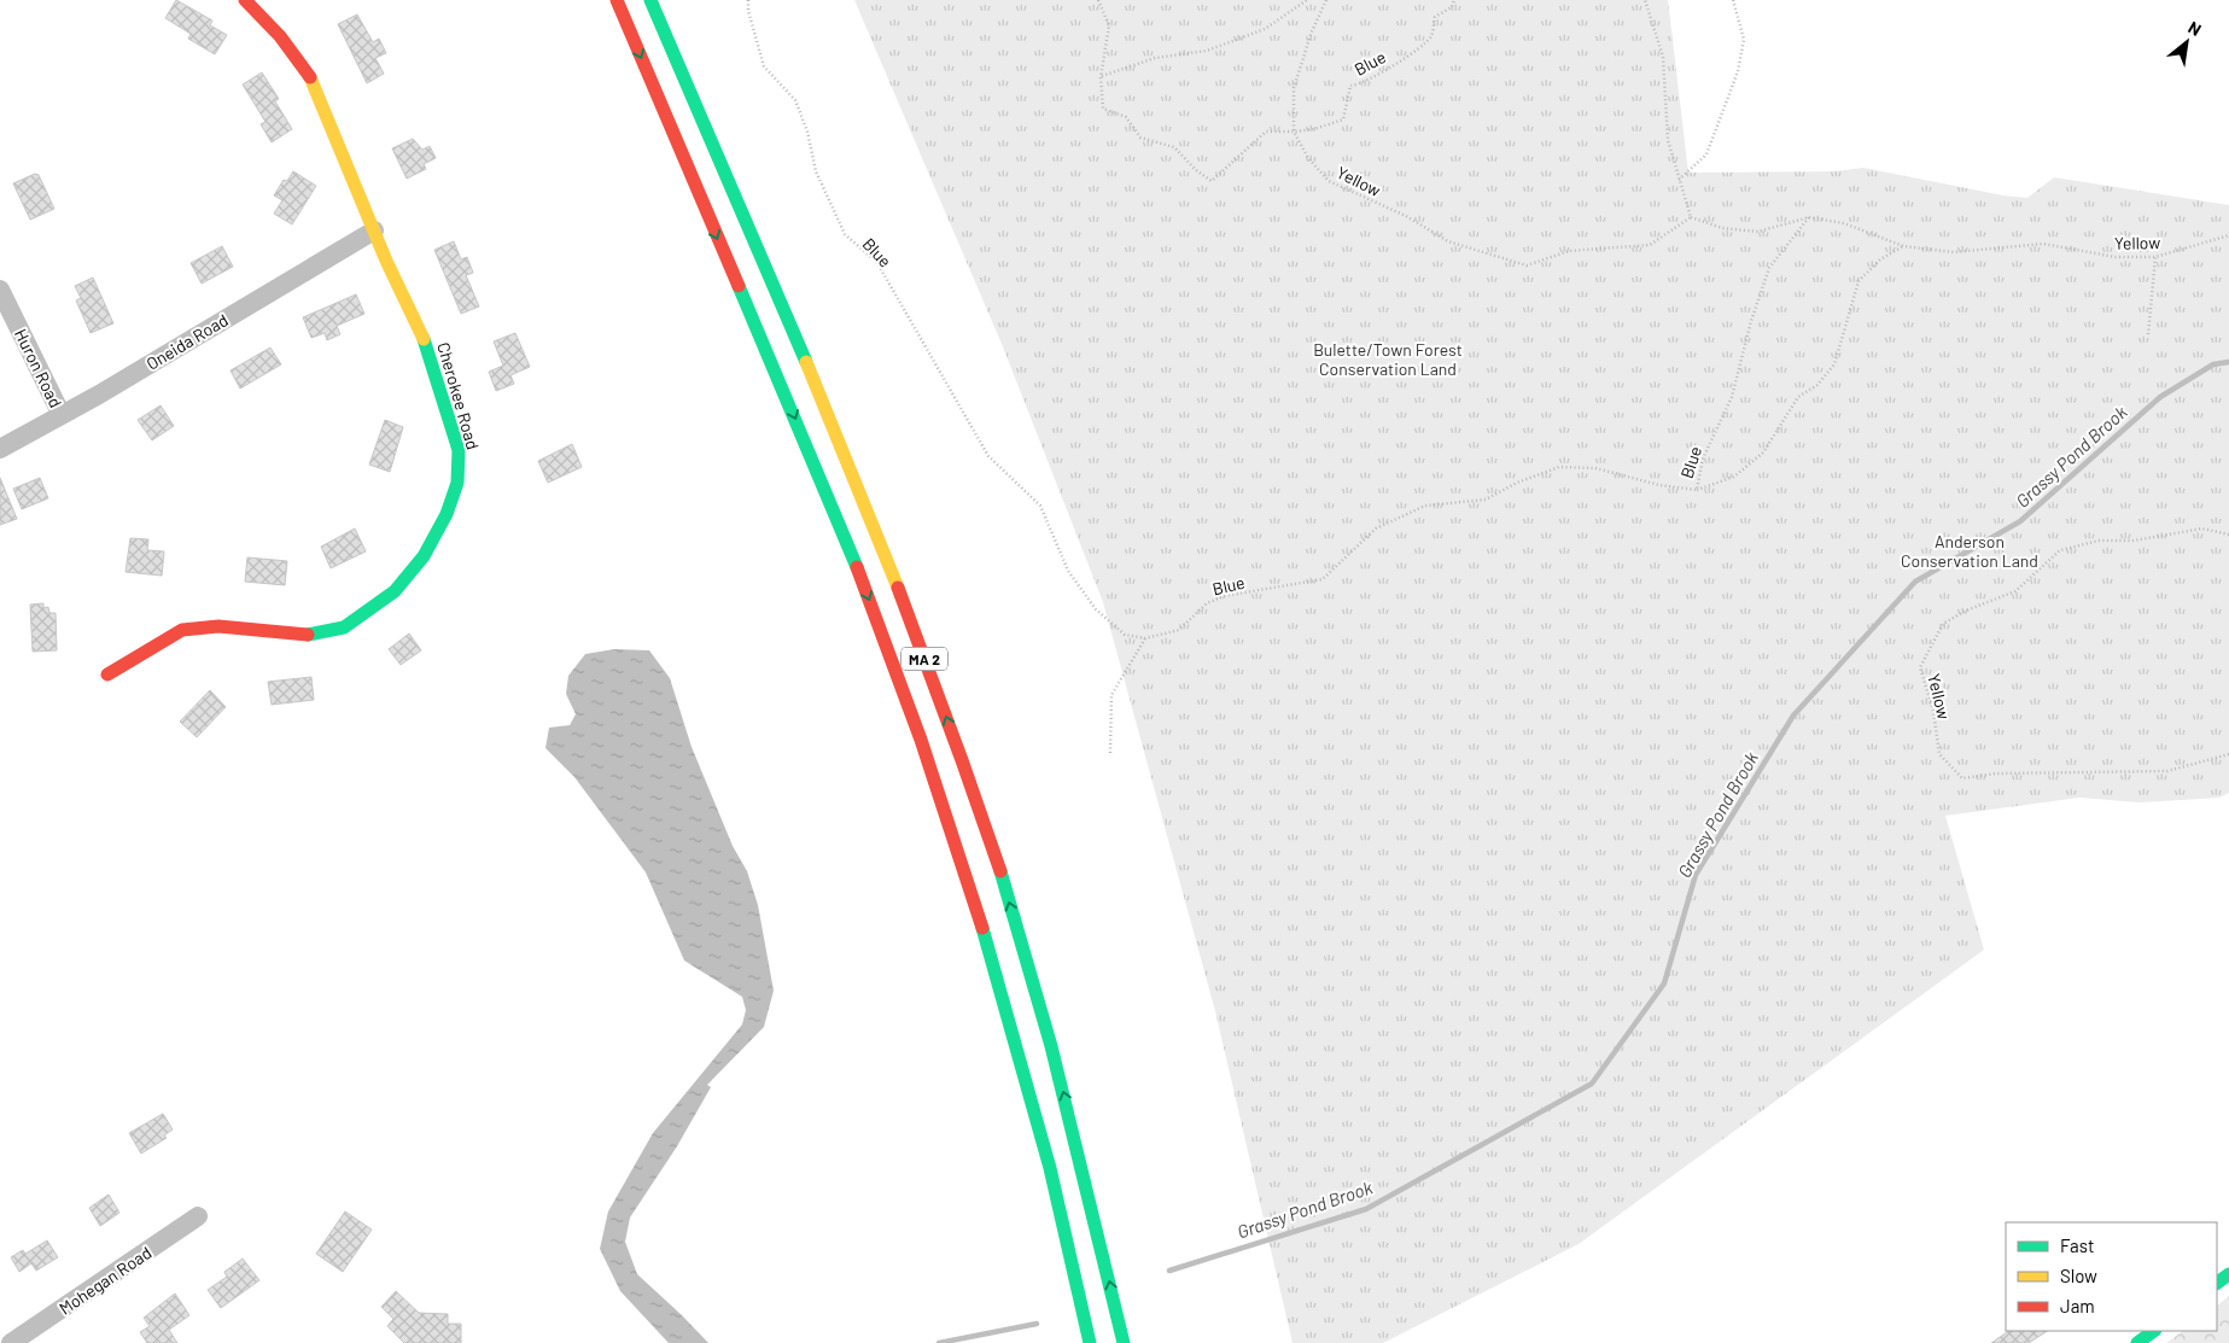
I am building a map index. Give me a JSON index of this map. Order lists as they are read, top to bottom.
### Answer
{
  "streets": {
    "main road": ["Cherokee Road", "MA 2"],
    "street": ["Oneida Road", "Huron Road", "Mohegan Road"],
    "path": ["Blue", "Yellow"]
  },
  "crossings": [
    ["Blue", "Yellow"],
    ["Oneida Road", "Huron Road"],
    ["Oneida Road", "Cherokee Road"]
  ],
  "water": ["Grassy Pond Brook"],
  "parks": ["Bulette/Town Forest Conservation Land", "Anderson Conservation Land"],
  "legend": ["Fast", "Slow", "Jam"],
  "north": "top right"
}
